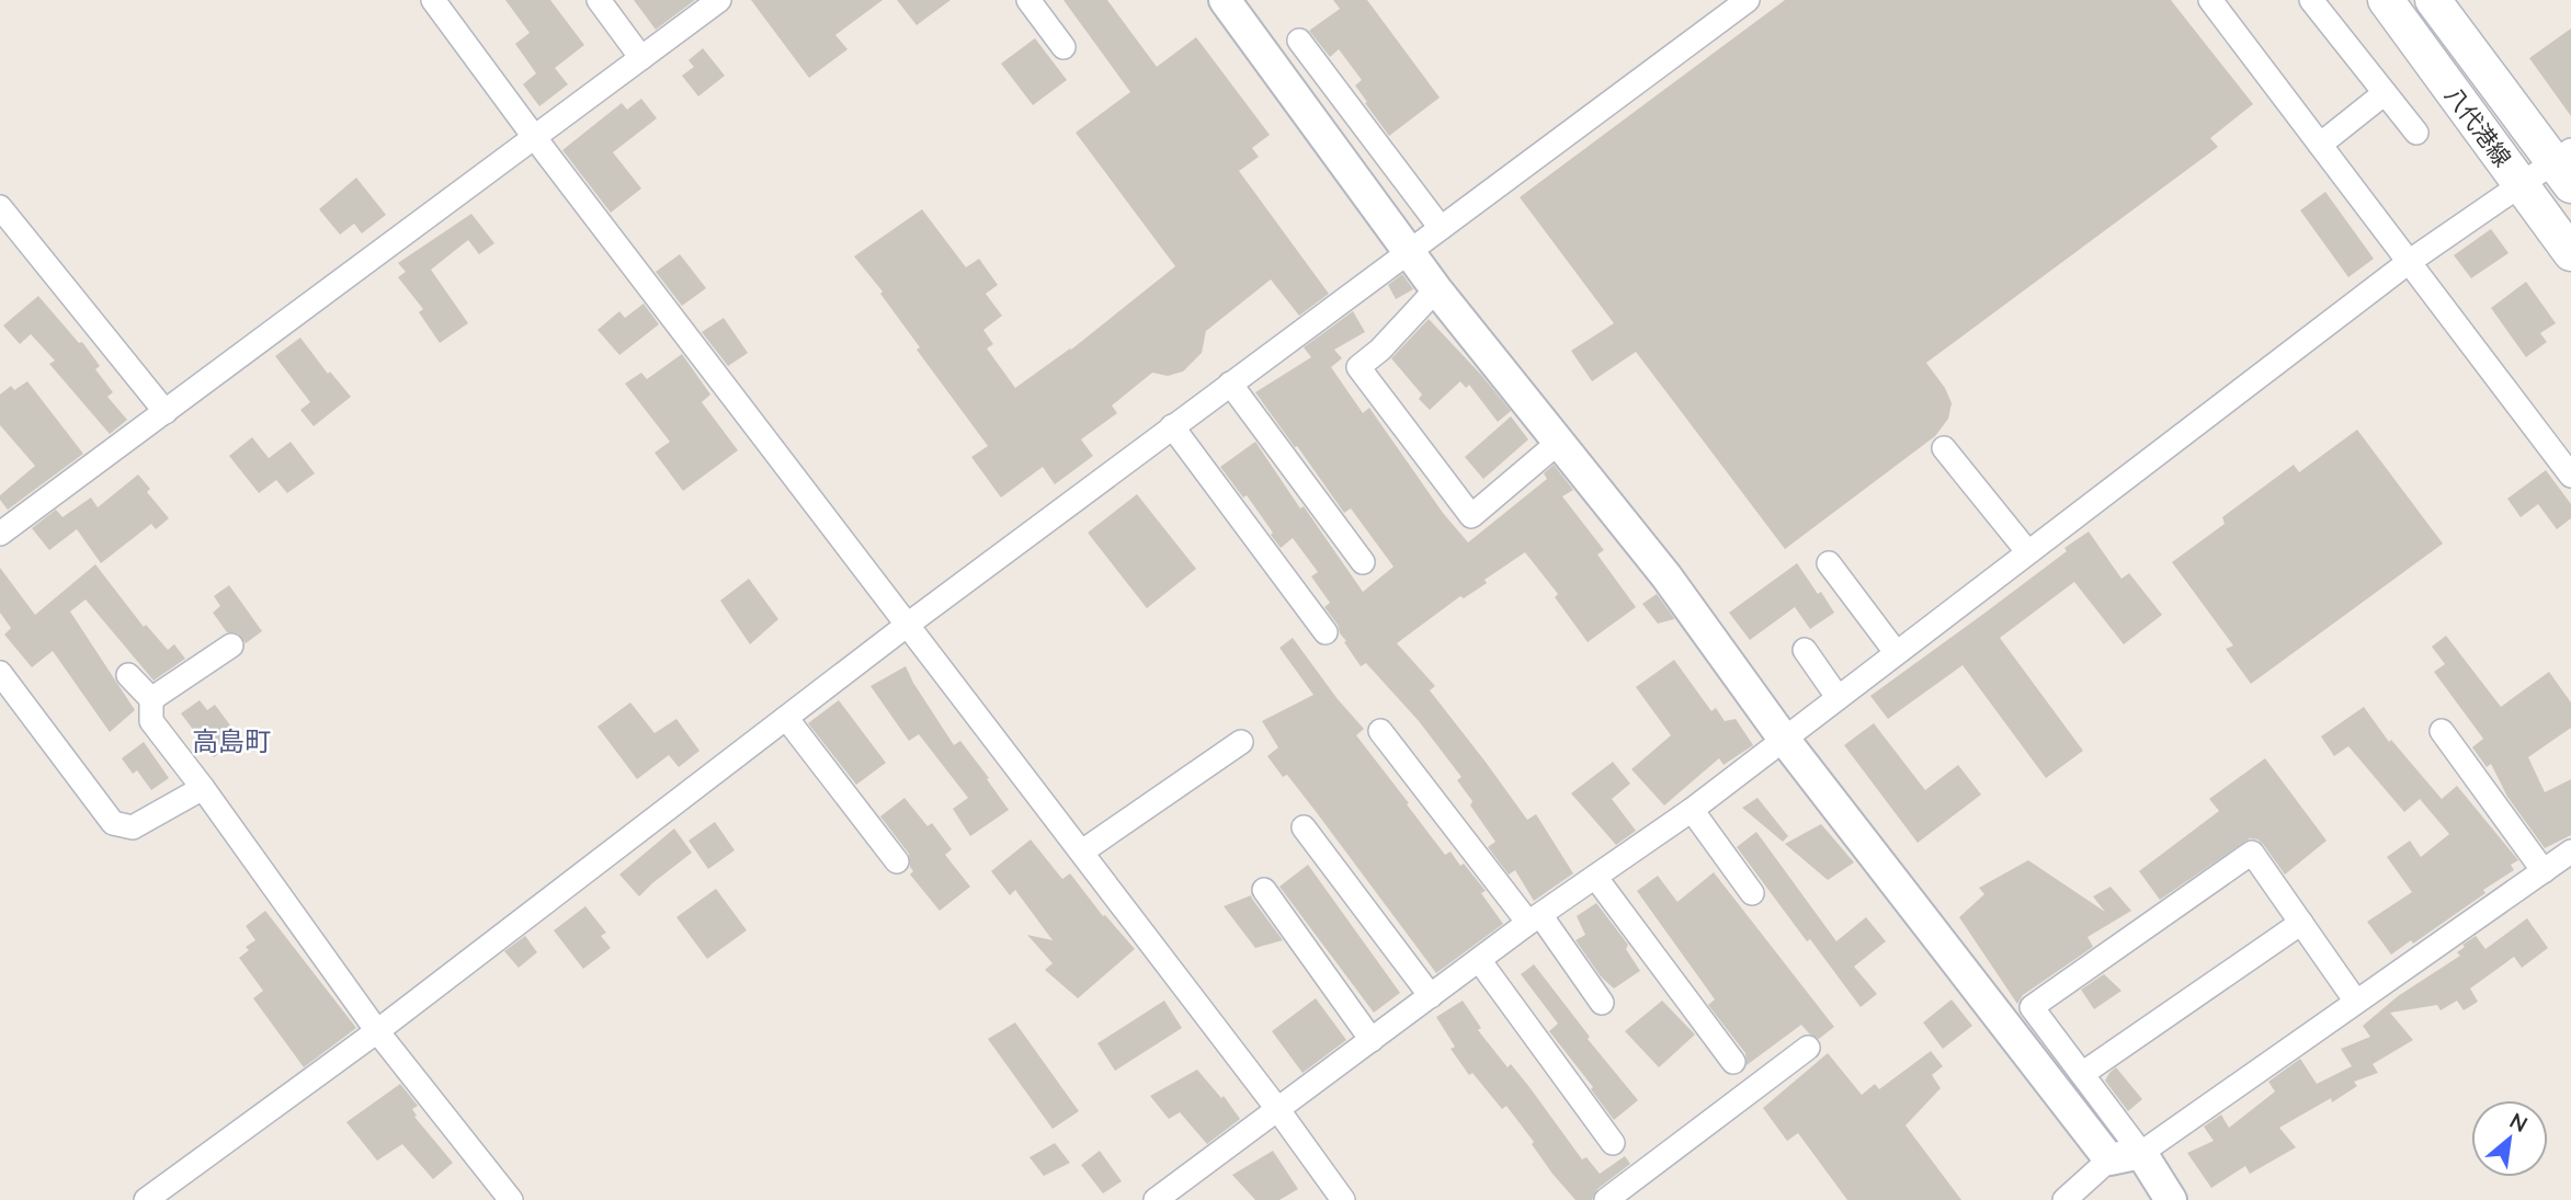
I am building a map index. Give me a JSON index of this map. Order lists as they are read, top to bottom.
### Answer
{
  "streets": {
    "main road": ["八代港線"]
  },
  "districts": ["高島町"],
  "north": "top right"
}
